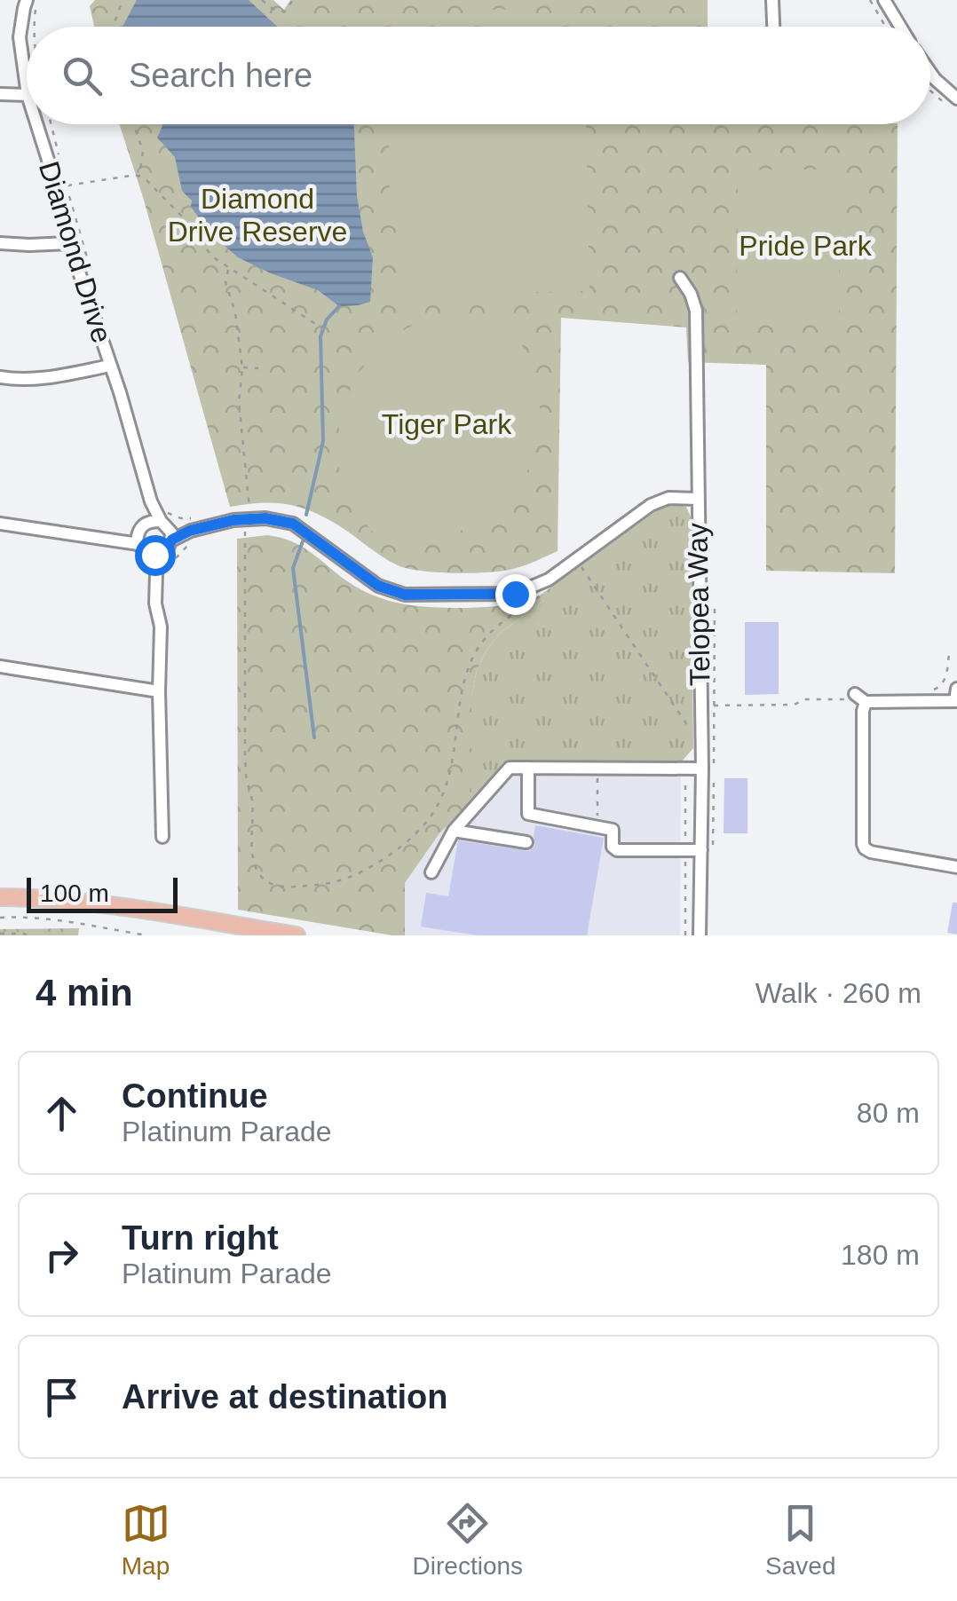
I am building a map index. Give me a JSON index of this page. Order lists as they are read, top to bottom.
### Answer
{
  "streets": {
    "street": ["Diamond Drive", "Telopea Way"]
  },
  "parks": ["Diamond Drive Reserve", "Pride Park", "Tiger Park"],
  "scale_bar": "100 m",
  "page": {
    "search": "Search here",
    "scale": "100 m",
    "heading": ["4 min", "Walk · 260 m"],
    "list": [
      ["Continue", "Platinum Parade", "80 m"],
      ["Turn right", "Platinum Parade", "180 m"],
      "Arrive at destination"
    ],
    "nav": ["Map", "Directions", "Saved"]
  }
}
